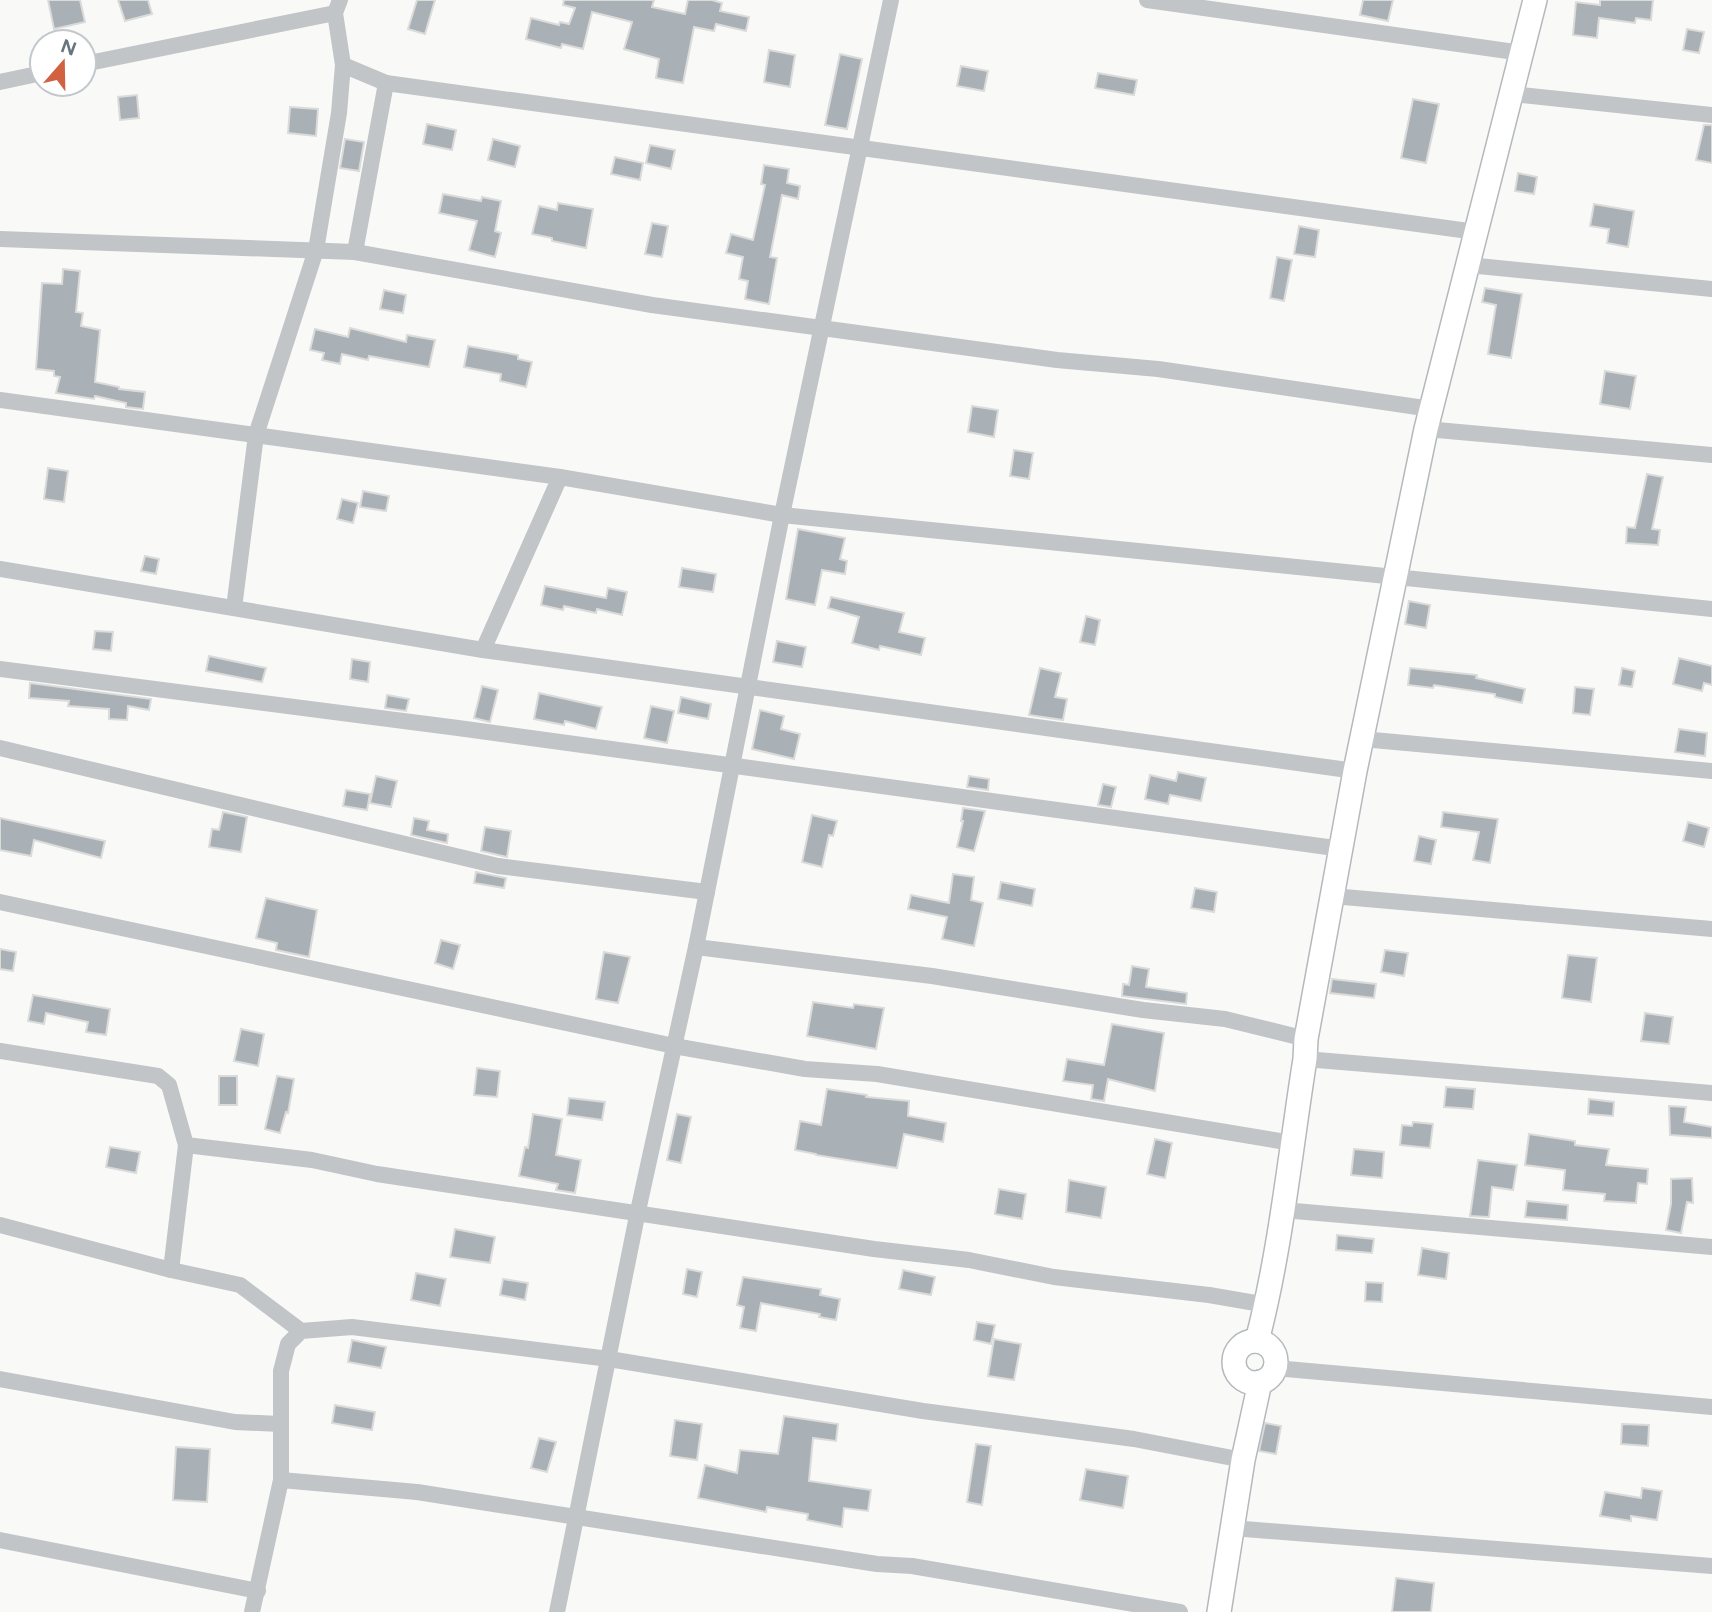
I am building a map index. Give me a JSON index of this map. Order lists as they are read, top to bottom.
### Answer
{
  "north": "top"
}
